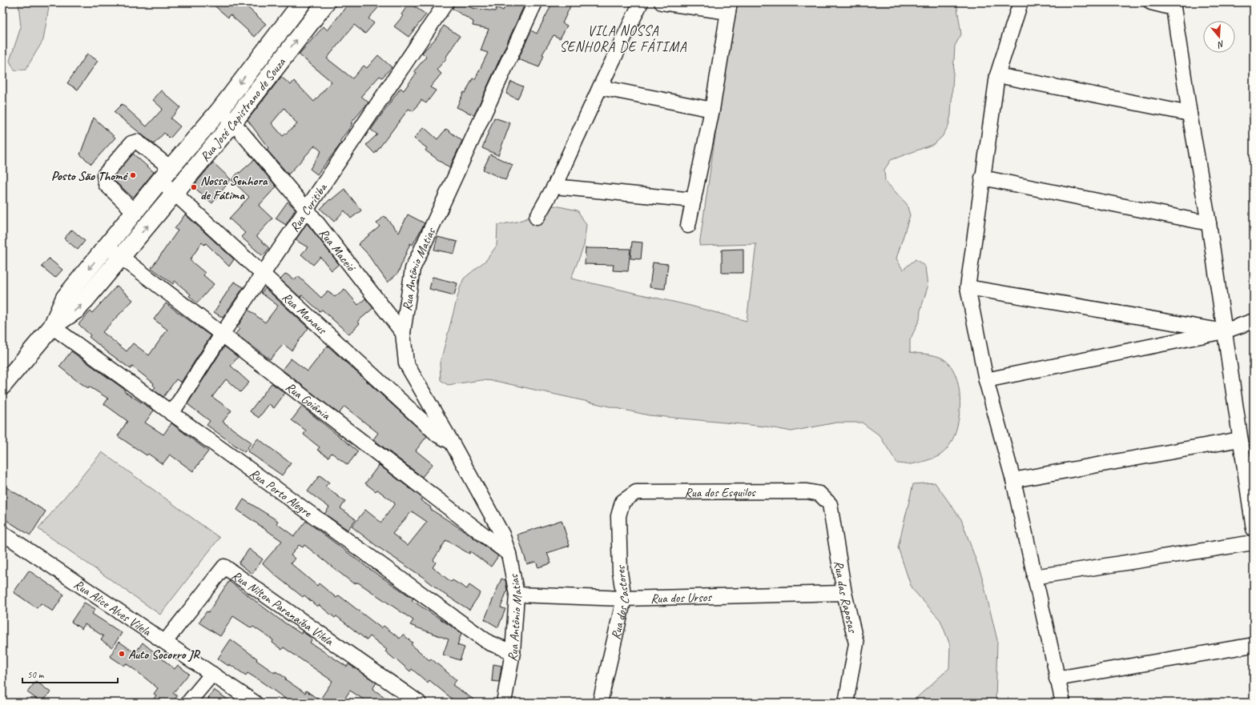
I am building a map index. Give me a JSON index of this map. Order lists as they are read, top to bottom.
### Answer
{
  "streets": {
    "main road": ["Rua José Capistrano de Souza"],
    "street": [
      "Rua Curitiba",
      "Rua Maceió",
      "Rua Antônio Matias",
      "Rua Manaus",
      "Rua Goiânia",
      "Rua dos Esquilos",
      "Rua Porto Alegre",
      "Rua das Raposas",
      "Rua dos Ursos",
      "Rua dos Castores",
      "Rua Alice Alves Vilela",
      "Rua Nilton Paranaíba Vilela"
    ]
  },
  "crossings": [
    ["Rua José Capistrano de Souza", "Rua Maceió"],
    ["Rua José Capistrano de Souza", "Rua Manaus"],
    ["Rua José Capistrano de Souza", "Rua Goiânia"],
    ["Rua José Capistrano de Souza", "Rua Porto Alegre"],
    ["Rua Curitiba", "Rua Maceió"],
    ["Rua Curitiba", "Rua Manaus"],
    ["Rua Curitiba", "Rua Goiânia"],
    ["Rua Curitiba", "Rua Porto Alegre"],
    ["Rua Maceió", "Rua Antônio Matias"],
    ["Rua Antônio Matias", "Rua Manaus"],
    ["Rua Antônio Matias", "Rua Goiânia"],
    ["Rua Antônio Matias", "Rua Porto Alegre"],
    ["Rua Antônio Matias", "Rua dos Ursos"],
    ["Rua dos Esquilos", "Rua das Raposas"],
    ["Rua dos Esquilos", "Rua dos Castores"],
    ["Rua das Raposas", "Rua dos Ursos"],
    ["Rua dos Ursos", "Rua dos Castores"],
    ["Rua Alice Alves Vilela", "Rua Nilton Paranaíba Vilela"]
  ],
  "districts": ["VILA NOSSA SENHORA DE FÁTIMA"],
  "places": ["Posto São Thomé", "Nossa Senhora de Fátima", "Auto Socorro JR"],
  "scale_bar": "50 m",
  "north": "bottom"
}
